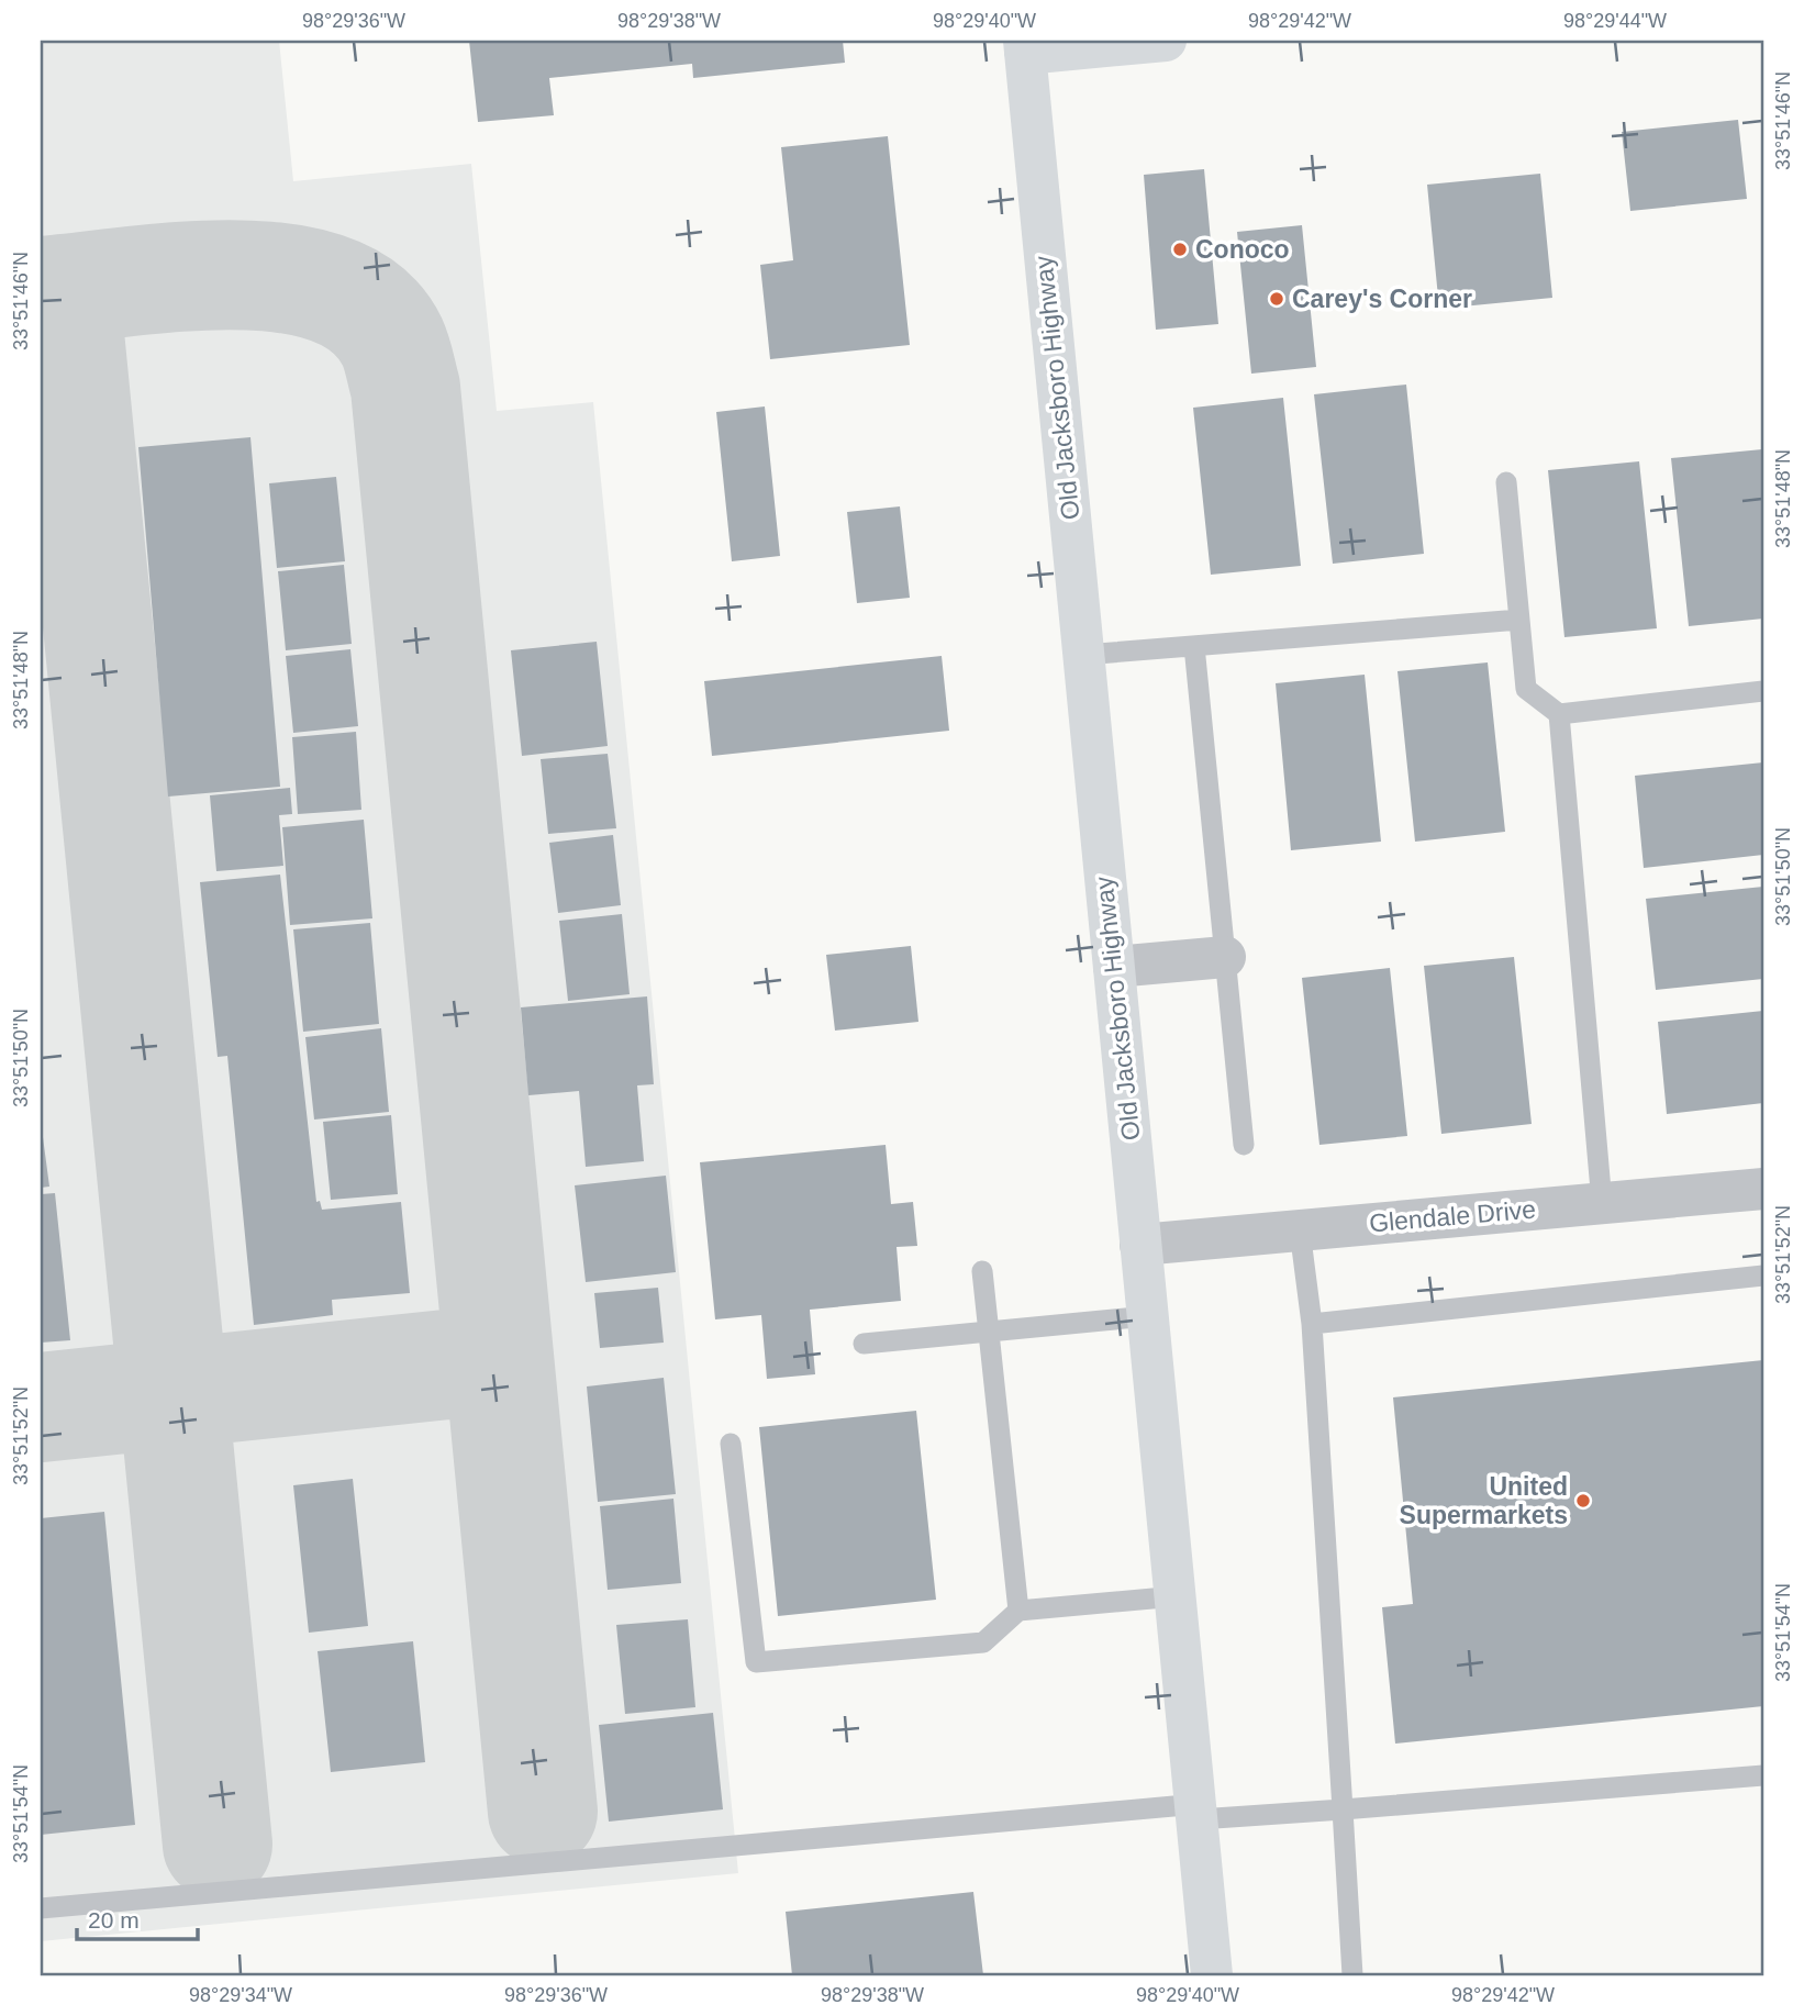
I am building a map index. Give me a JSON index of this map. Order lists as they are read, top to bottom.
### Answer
{
  "streets": {
    "main road": ["Old Jacksboro Highway"],
    "street": ["Glendale Drive"]
  },
  "crossings": [
    ["Old Jacksboro Highway", "Glendale Drive"]
  ],
  "places": ["Conoco", "Carey's Corner", "United Supermarkets"],
  "scale_bar": "20 m",
  "coordinates": [
    "98°29'36\"W",
    "98°29'38\"W",
    "98°29'40\"W",
    "98°29'42\"W",
    "98°29'44\"W",
    "33°51'46\"N",
    "33°51'48\"N",
    "33°51'50\"N",
    "33°51'52\"N",
    "33°51'54\"N",
    "98°29'34\"W"
  ]
}
